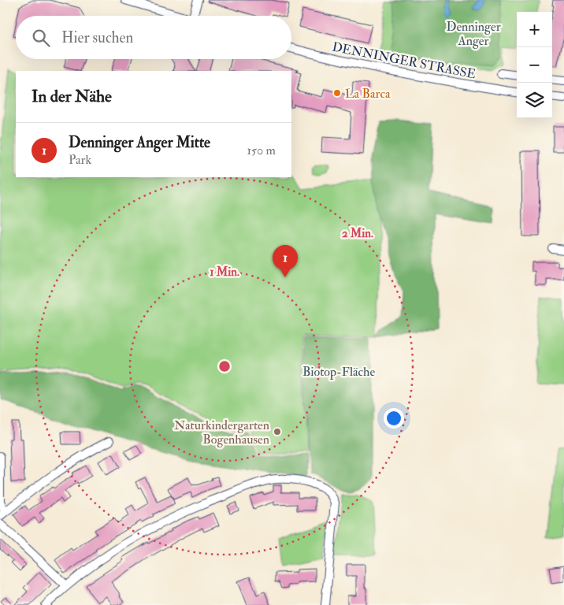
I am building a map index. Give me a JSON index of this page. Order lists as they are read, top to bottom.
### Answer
{
  "streets": {
    "street": ["DENNINGER STRASSE"]
  },
  "parks": ["Denninger Anger", "Biotop-Fläche"],
  "places": ["La Barca", "Naturkindergarten Bogenhausen"],
  "page": {
    "map_buttons": ["+", "−"],
    "search": "Hier suchen",
    "heading": "In der Nähe",
    "list": [
      {
        "mark": "1",
        "name": "Denninger Anger Mitte",
        "note": "Park",
        "value": "150 m"
      }
    ],
    "pins": "1"
  },
  "rings": ["2 Min.", "1 Min."]
}
